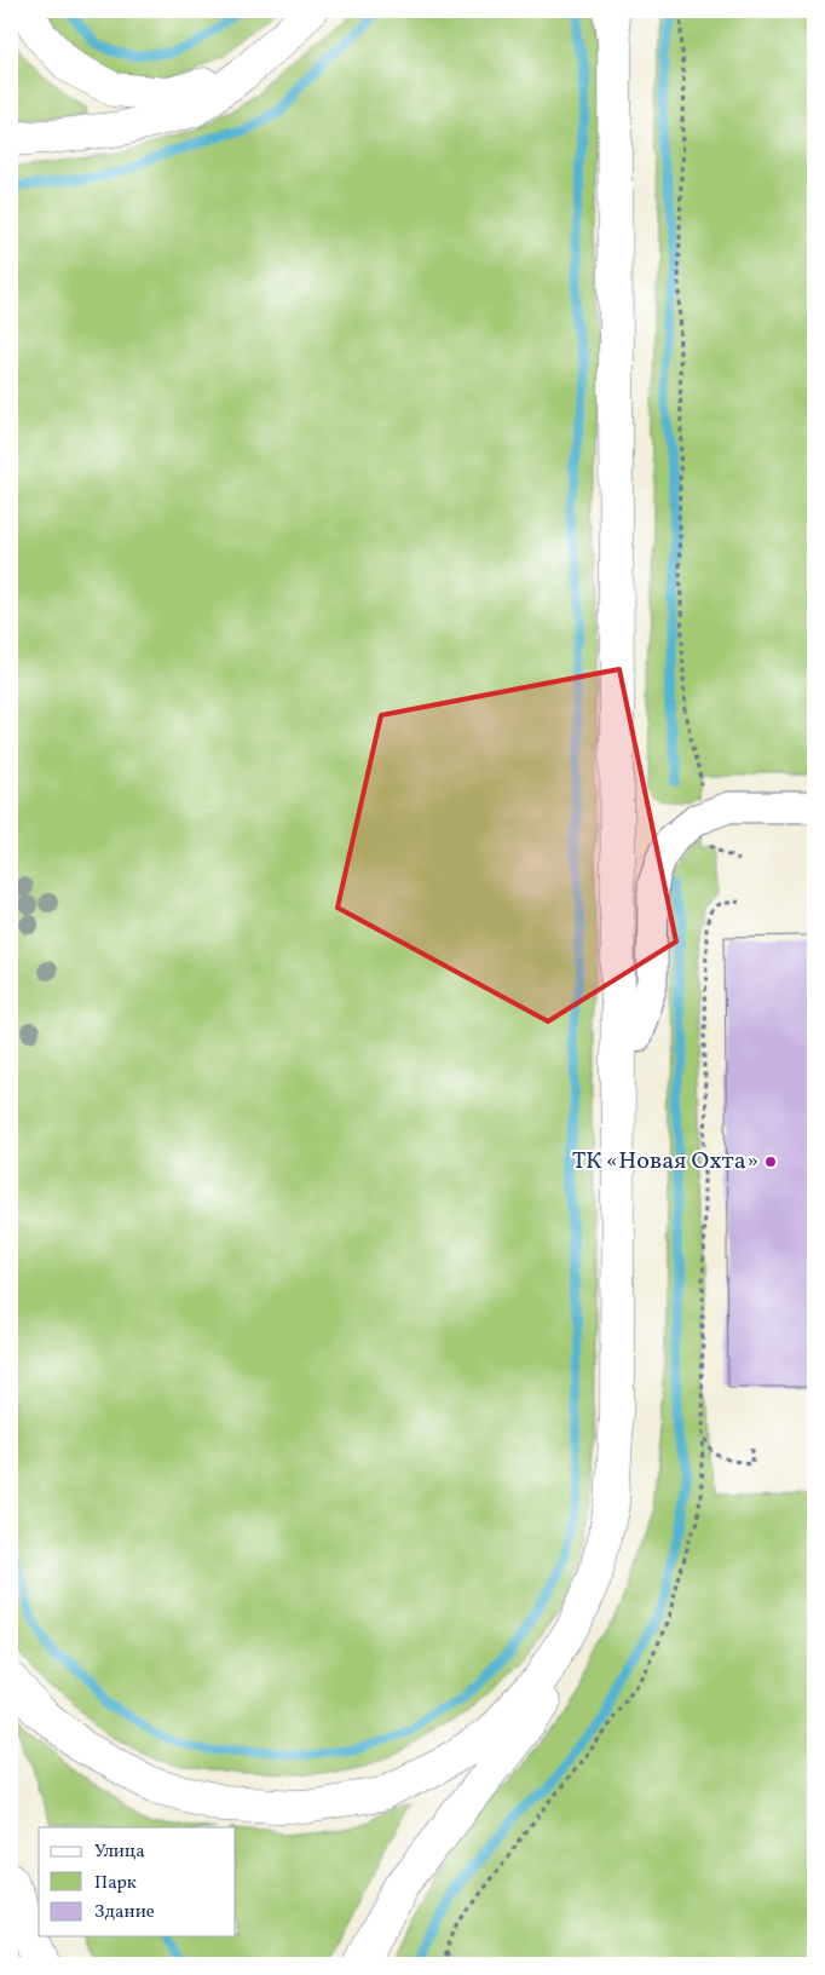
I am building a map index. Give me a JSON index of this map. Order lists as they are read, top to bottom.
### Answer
{
  "places": ["ТК «Новая Охта»"],
  "legend": ["Улица", "Парк", "Здание"]
}
